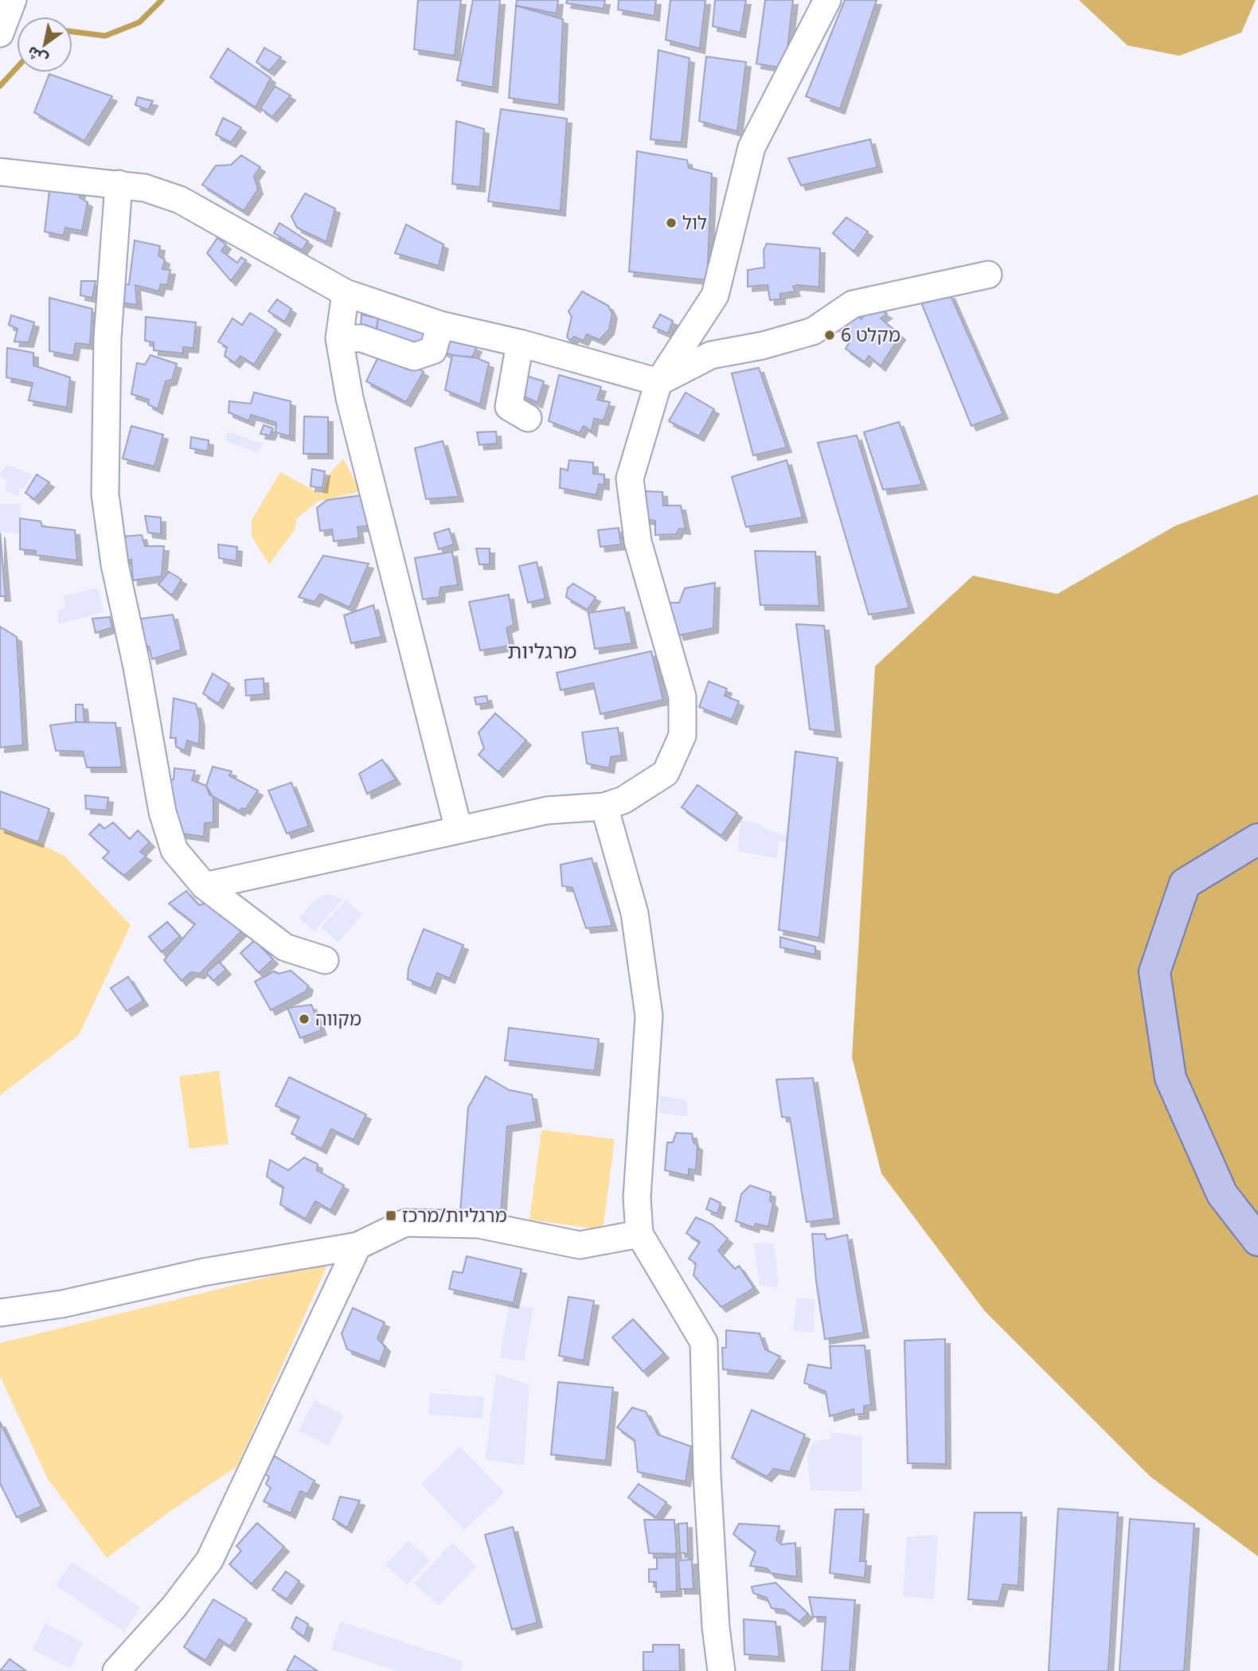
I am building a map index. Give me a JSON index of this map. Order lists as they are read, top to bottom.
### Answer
{
  "districts": ["מרגליות"],
  "places": {
    "other": ["לול", "מקלט 6", "מקווה"],
    "transit": ["מרגליות/מרכז"]
  },
  "north": "bottom left"
}
